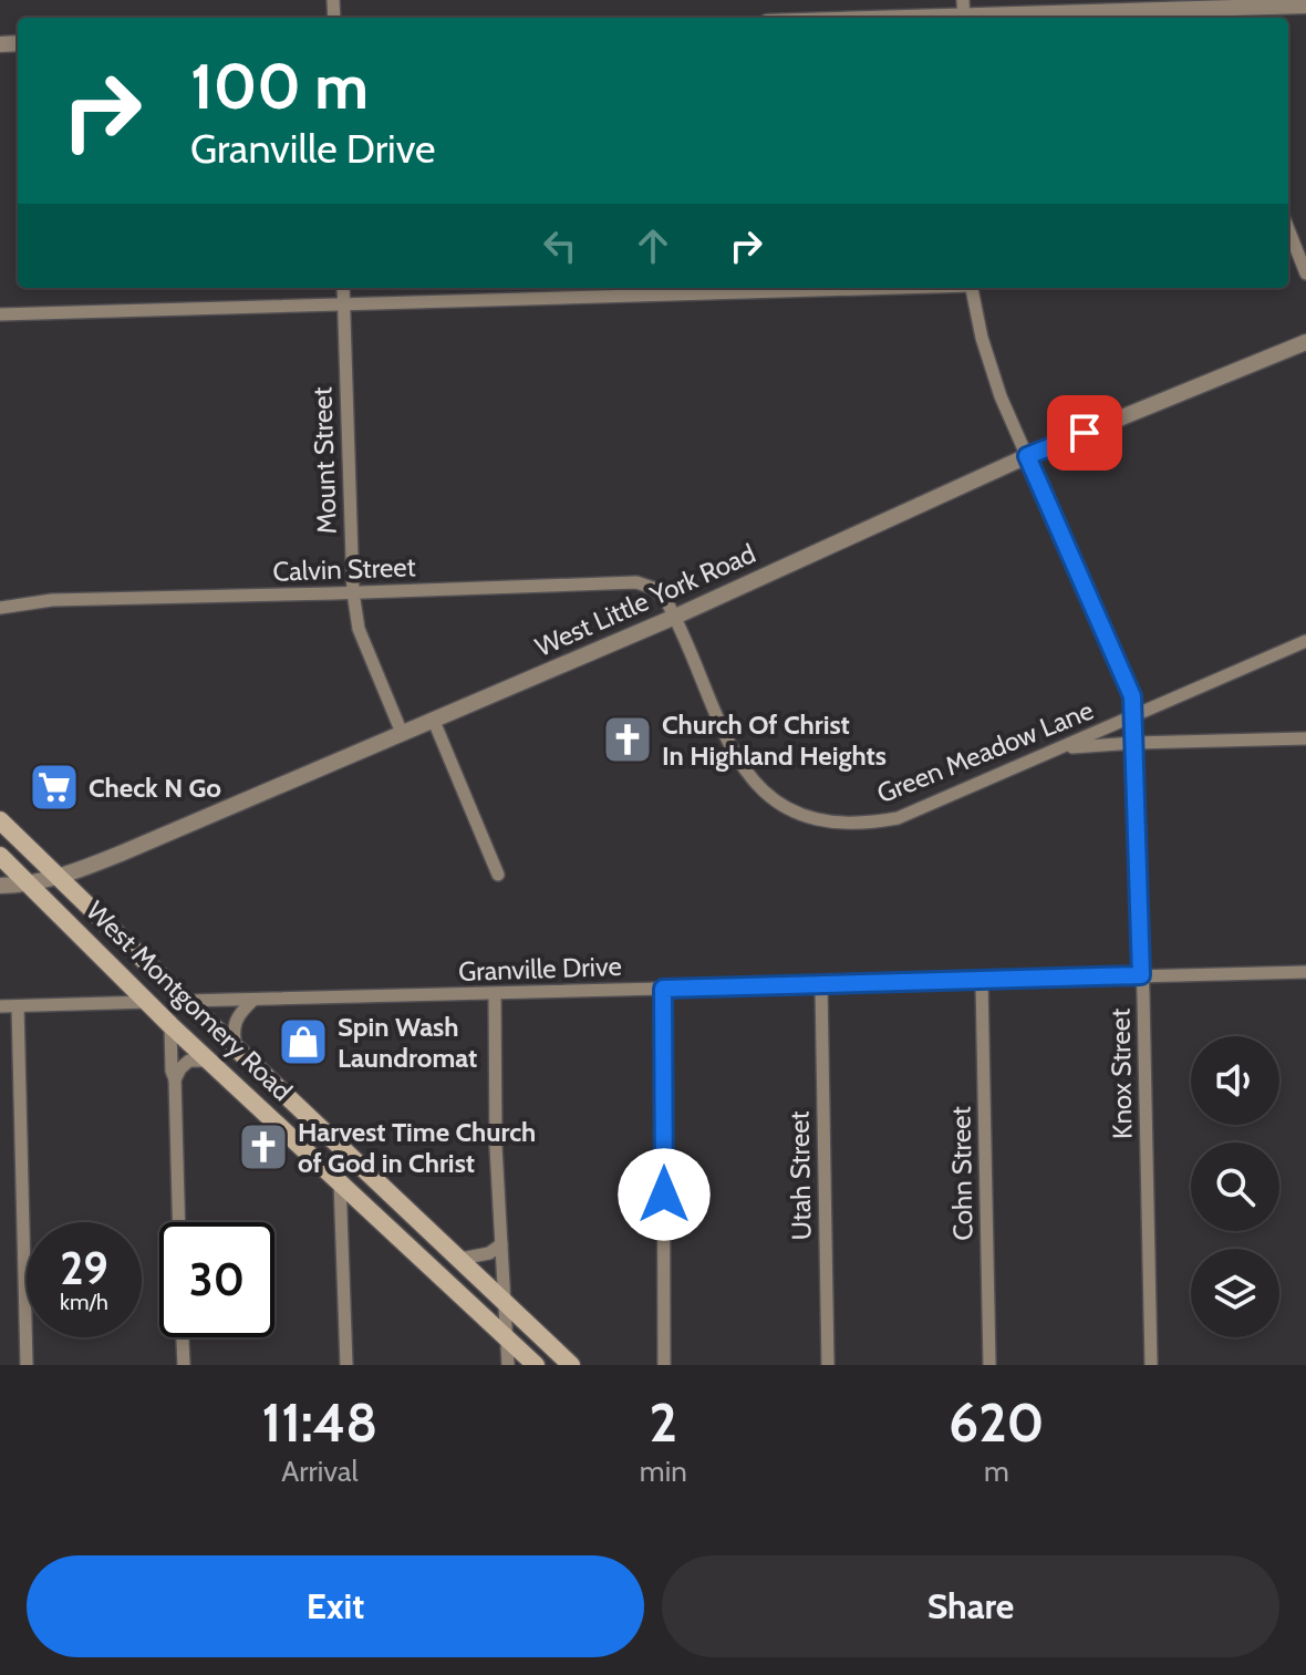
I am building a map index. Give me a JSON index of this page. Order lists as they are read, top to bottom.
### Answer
{
  "streets": {
    "main road": ["West Montgomery Road"],
    "street": [
      "Mount Street",
      "Calvin Street",
      "West Little York Road",
      "Green Meadow Lane",
      "Granville Drive",
      "Knox Street",
      "Cohn Street",
      "Utah Street"
    ]
  },
  "crossings": [
    ["Mount Street", "Calvin Street"],
    ["Mount Street", "West Little York Road"],
    ["Calvin Street", "West Little York Road"],
    ["Calvin Street", "Green Meadow Lane"],
    ["West Little York Road", "Green Meadow Lane"],
    ["West Little York Road", "West Montgomery Road"],
    ["West Little York Road", "Knox Street"],
    ["Green Meadow Lane", "Knox Street"],
    ["Granville Drive", "West Montgomery Road"],
    ["Granville Drive", "Knox Street"],
    ["Granville Drive", "Cohn Street"],
    ["Granville Drive", "Utah Street"]
  ],
  "places": {
    "church": ["Church Of Christ In Highland Heights", "Harvest Time Church of God in Christ"],
    "supermarket": ["Check N Go"],
    "shop": ["Spin Wash Laundromat"]
  },
  "page": {
    "turn": ["100 m", "Granville Drive"],
    "speed": "29 km/h",
    "limit": "30",
    "eta": [
      "11:48",
      "Arrival",
      "2",
      "min",
      "620",
      "m"
    ],
    "buttons": ["Exit", "Share"]
  }
}
